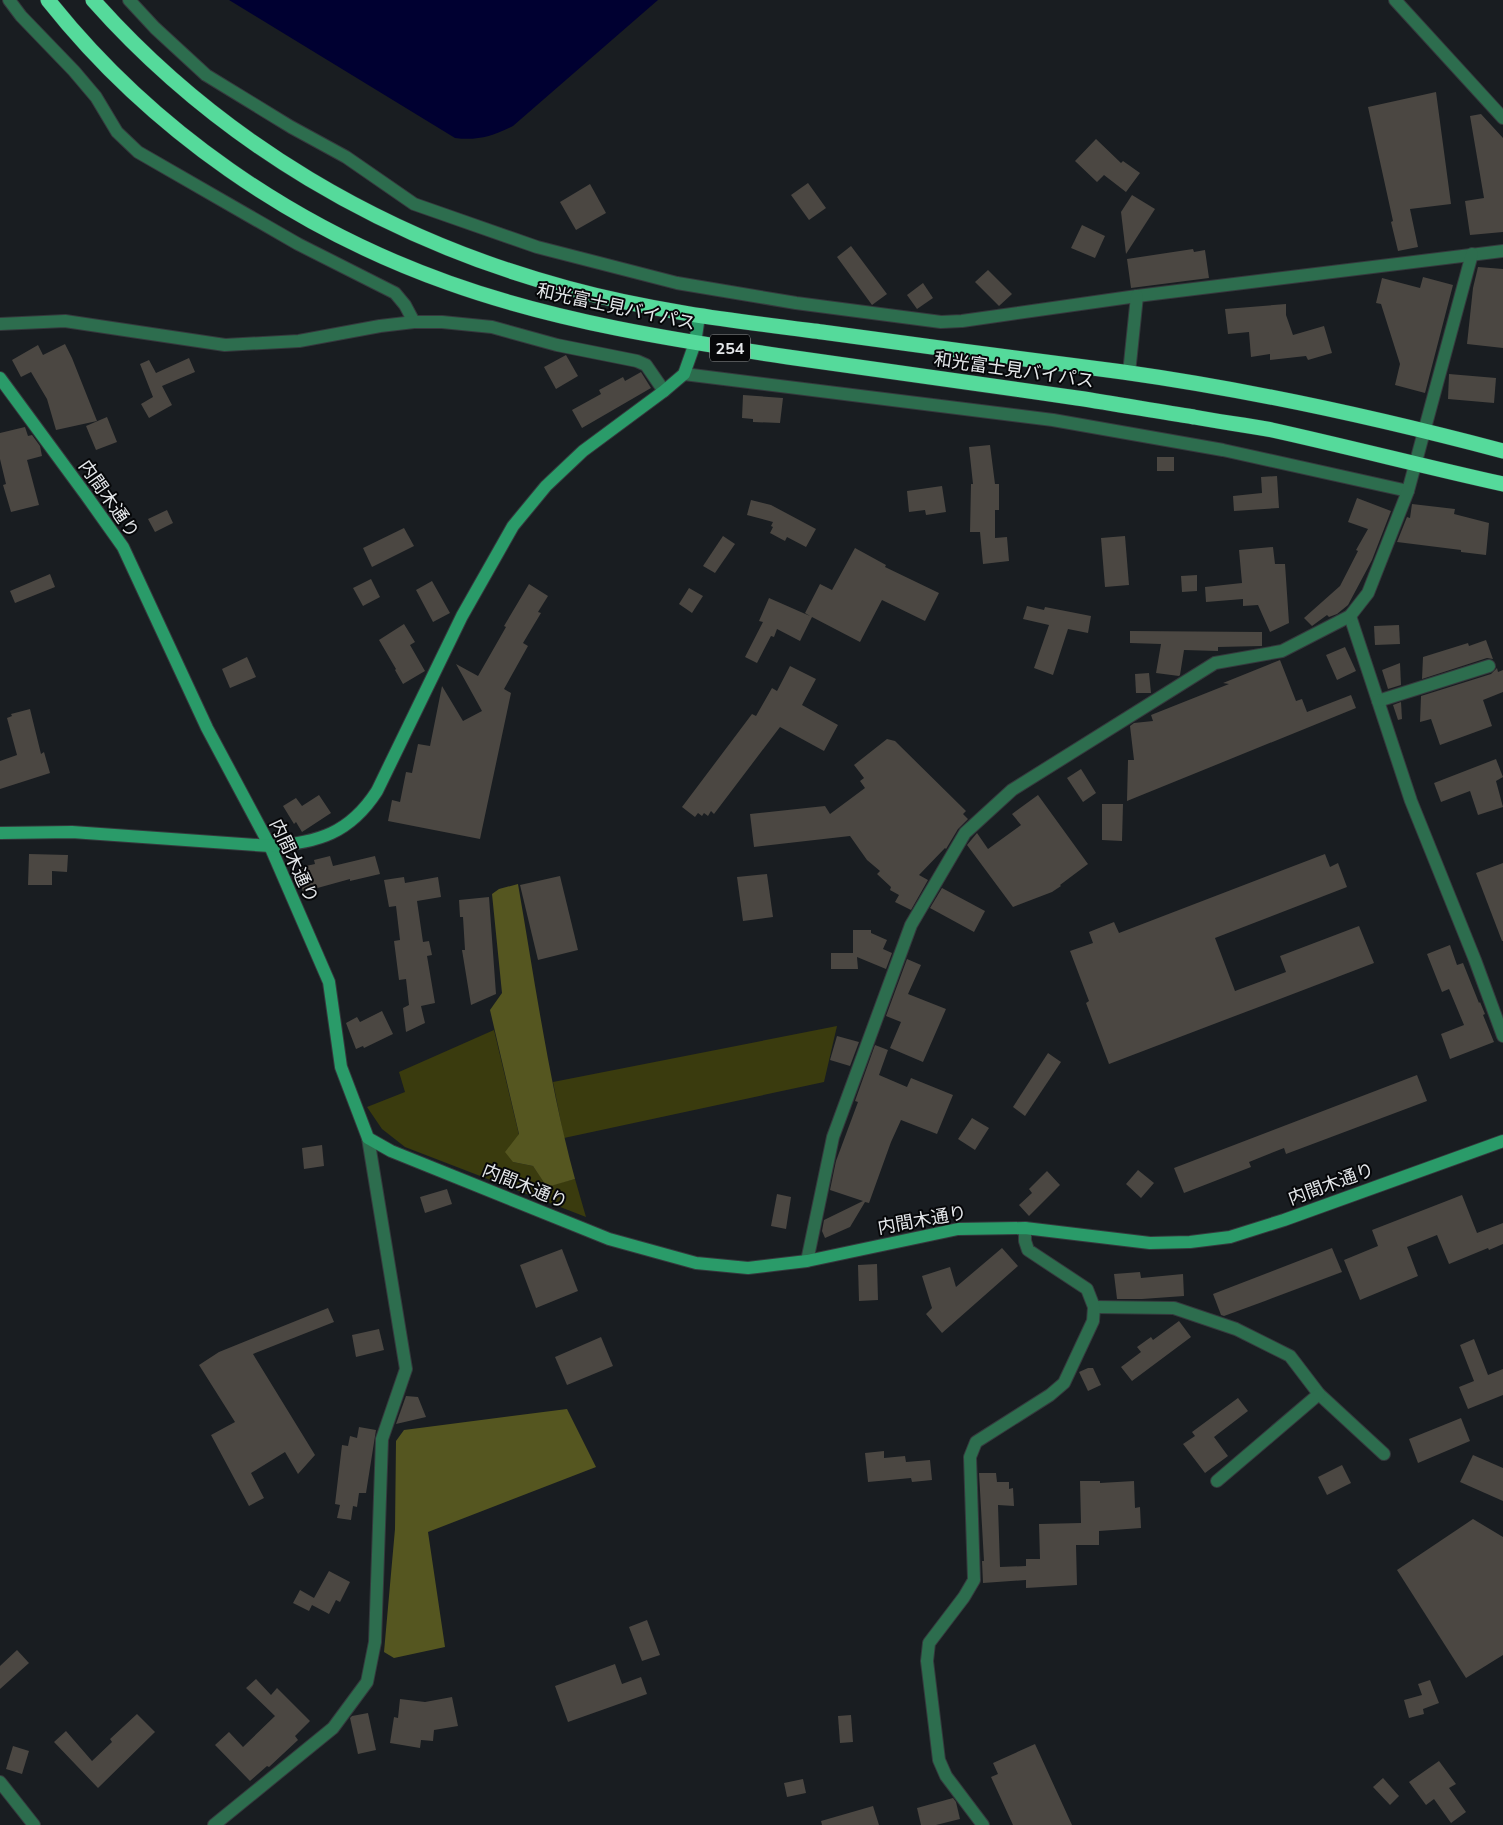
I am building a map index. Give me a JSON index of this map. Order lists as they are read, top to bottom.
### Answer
{
  "streets": {
    "highway": ["和光富士見バイパス", "254"],
    "street": ["内間木通り"]
  }
}
